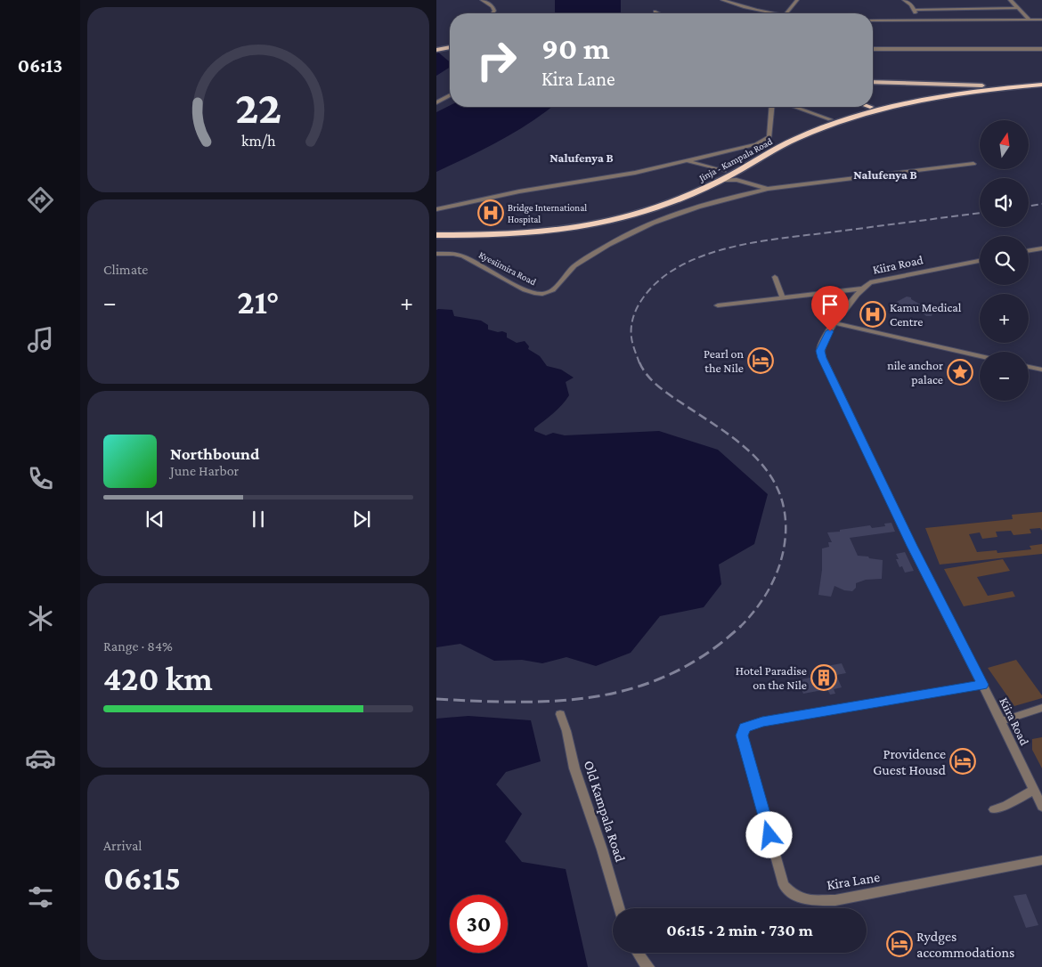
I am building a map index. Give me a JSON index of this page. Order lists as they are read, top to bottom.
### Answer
{
  "streets": {
    "highway": ["Jinja - Kampala Road"],
    "street": [
      "Kiira Road",
      "Kyesiimira Road",
      "Old Kampala Road",
      "Kira Lane"
    ]
  },
  "crossings": [
    ["Kiira Road", "Kira Lane"]
  ],
  "districts": ["Nalufenya B", "Nalufenya B"],
  "places": {
    "hospital": ["Bridge International Hospital", "Kamu Medical Centre"],
    "hotel": ["Pearl on the Nile", "Providence Guest Housd", "Rydges accommodations"],
    "place": ["nile anchor palace"],
    "building": ["Hotel Paradise on the Nile"]
  },
  "north": "top",
  "page": {
    "tabs": "06:13",
    "turn": ["90 m", "Kira Lane"],
    "map_buttons": ["+", "−"],
    "tile": [
      "Climate",
      ["Range · 84%", "420 km"],
      ["Arrival", "06:15"]
    ],
    "heat": ["−", "21°", "+"],
    "song": ["Northbound", "June Harbor"],
    "limit": "30",
    "trip": "06:15 · 2 min · 730 m",
    "gauge": ["22", "km/h"]
  }
}
